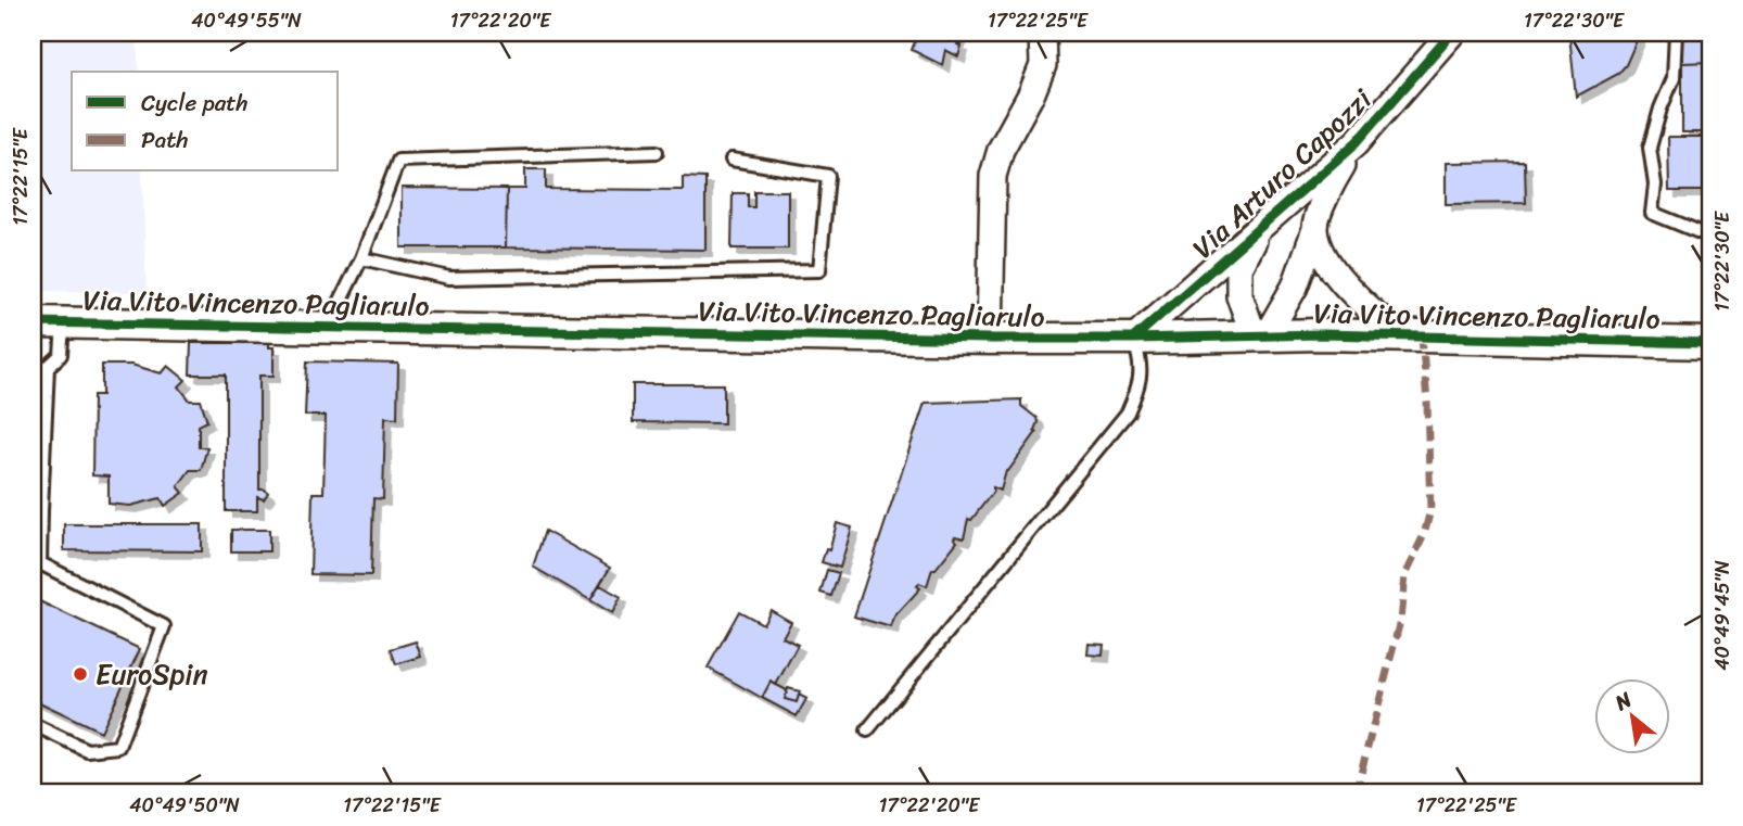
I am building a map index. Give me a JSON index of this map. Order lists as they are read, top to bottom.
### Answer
{
  "streets": {
    "street": ["Via Arturo Capozzi", "Via Vito Vincenzo Pagliarulo"]
  },
  "crossings": [
    ["Via Arturo Capozzi", "Via Vito Vincenzo Pagliarulo"]
  ],
  "places": ["EuroSpin"],
  "legend": ["Cycle path", "Path"],
  "north": "top left",
  "coordinates": [
    "40°49'55\"N",
    "17°22'20\"E",
    "17°22'25\"E",
    "17°22'30\"E",
    "17°22'15\"E",
    "40°49'45\"N",
    "40°49'50\"N"
  ]
}
